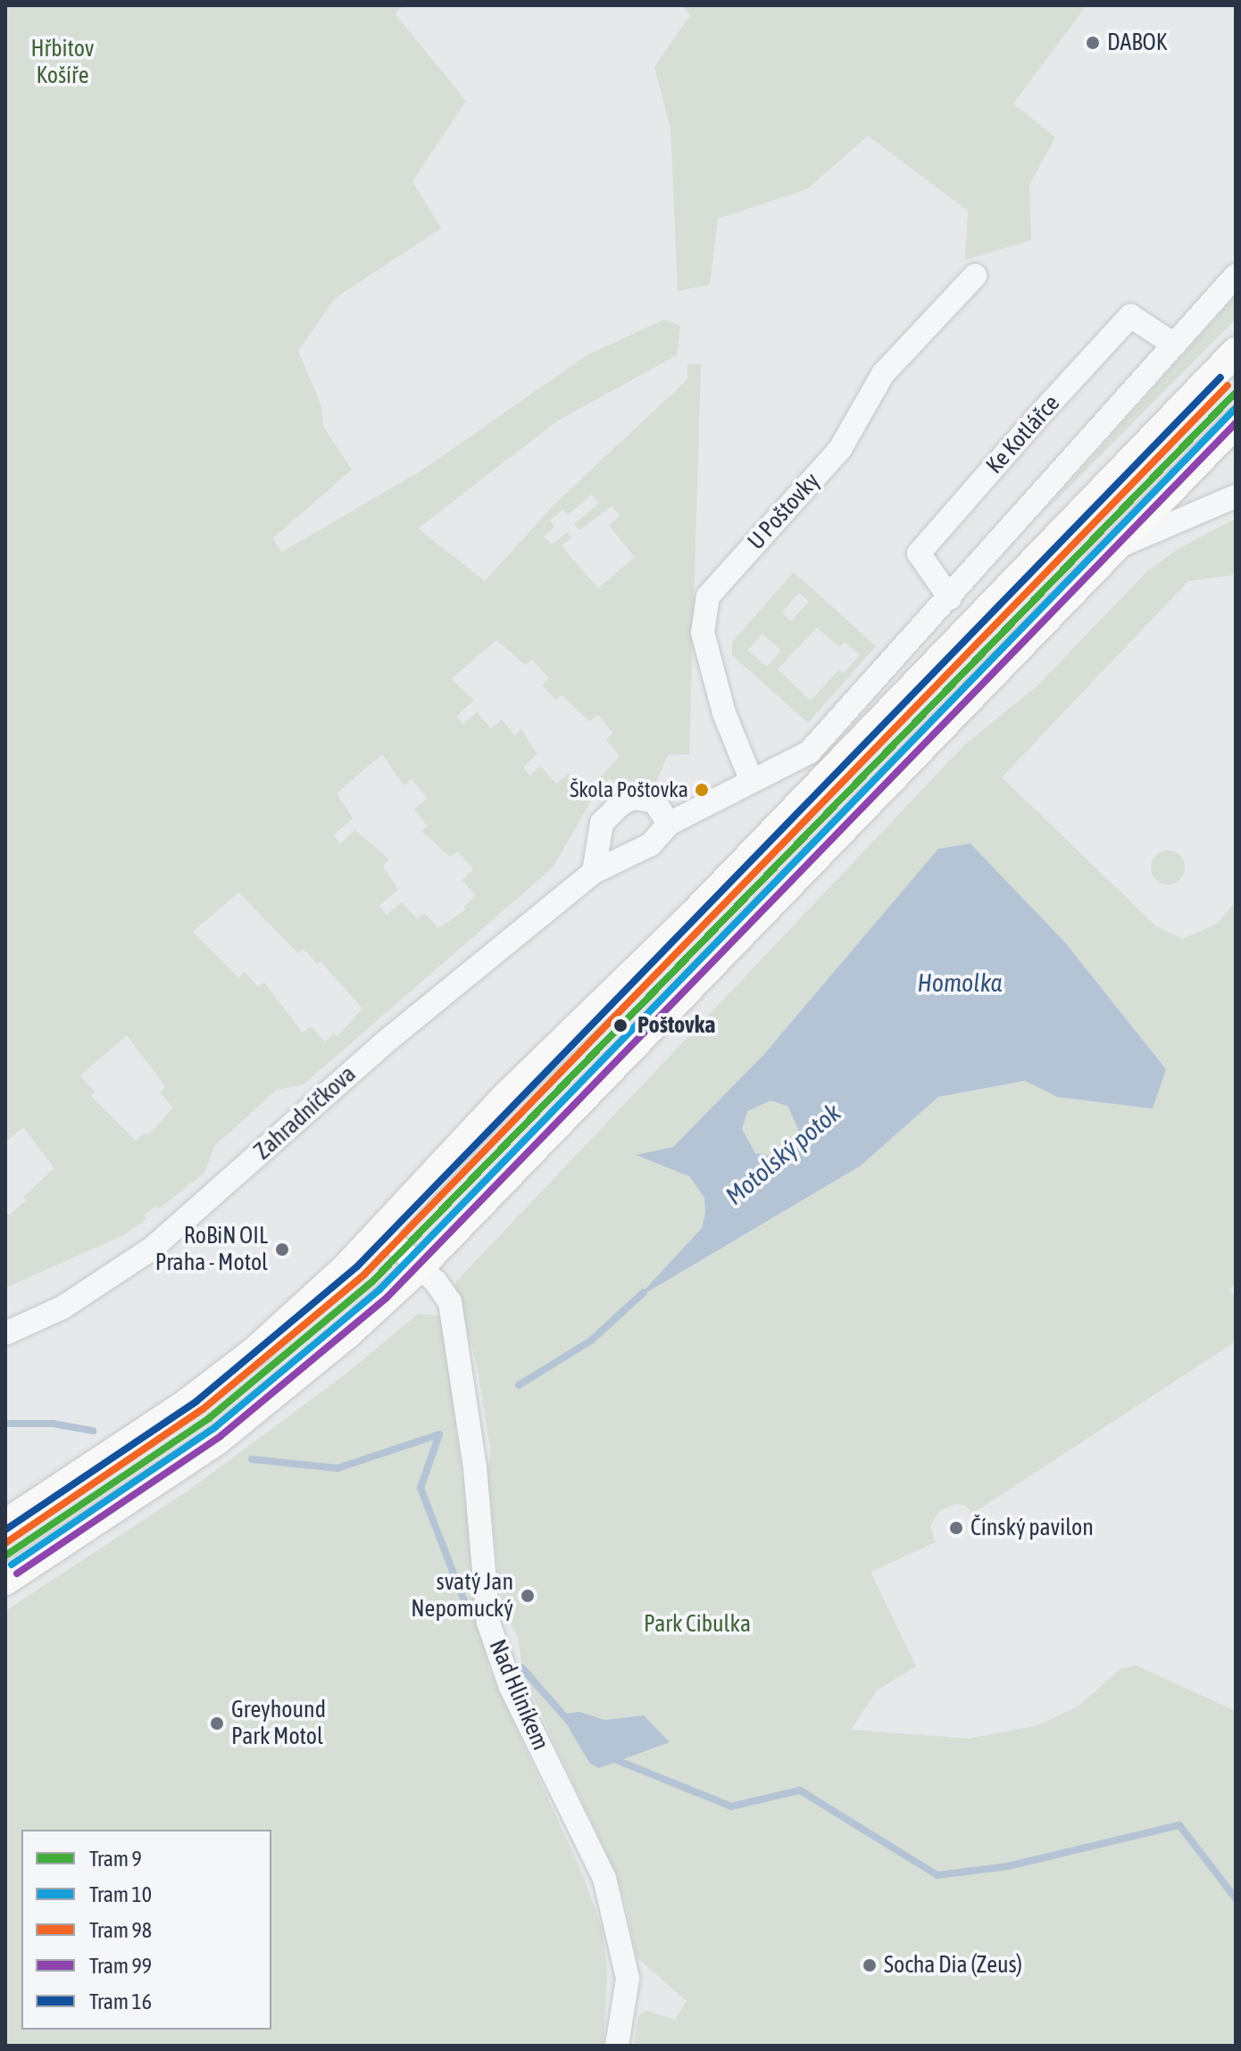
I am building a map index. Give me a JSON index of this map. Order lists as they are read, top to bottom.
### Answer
{
  "streets": {
    "street": [
      "Ke Kotlářce",
      "U Poštovky",
      "Zahradníčkova",
      "Nad Hliníkem"
    ]
  },
  "crossings": [
    ["U Poštovky", "Zahradníčkova"]
  ],
  "water": ["Homolka", "Motolský potok"],
  "parks": ["Hřbitov Košíře", "Park Cibulka"],
  "places": [
    "DABOK",
    "Škola Poštovka",
    "Poštovka",
    "RoBiN OIL Praha - Motol",
    "Čínský pavilon",
    "svatý Jan Nepomucký",
    "Greyhound Park Motol",
    "Socha Dia (Zeus)"
  ],
  "lines": [
    "tram line 16",
    "tram line 98",
    "tram line 9",
    "tram line 10",
    "tram line 99"
  ],
  "legend": [
    "Tram 9",
    "Tram 10",
    "Tram 98",
    "Tram 99",
    "Tram 16"
  ]
}
